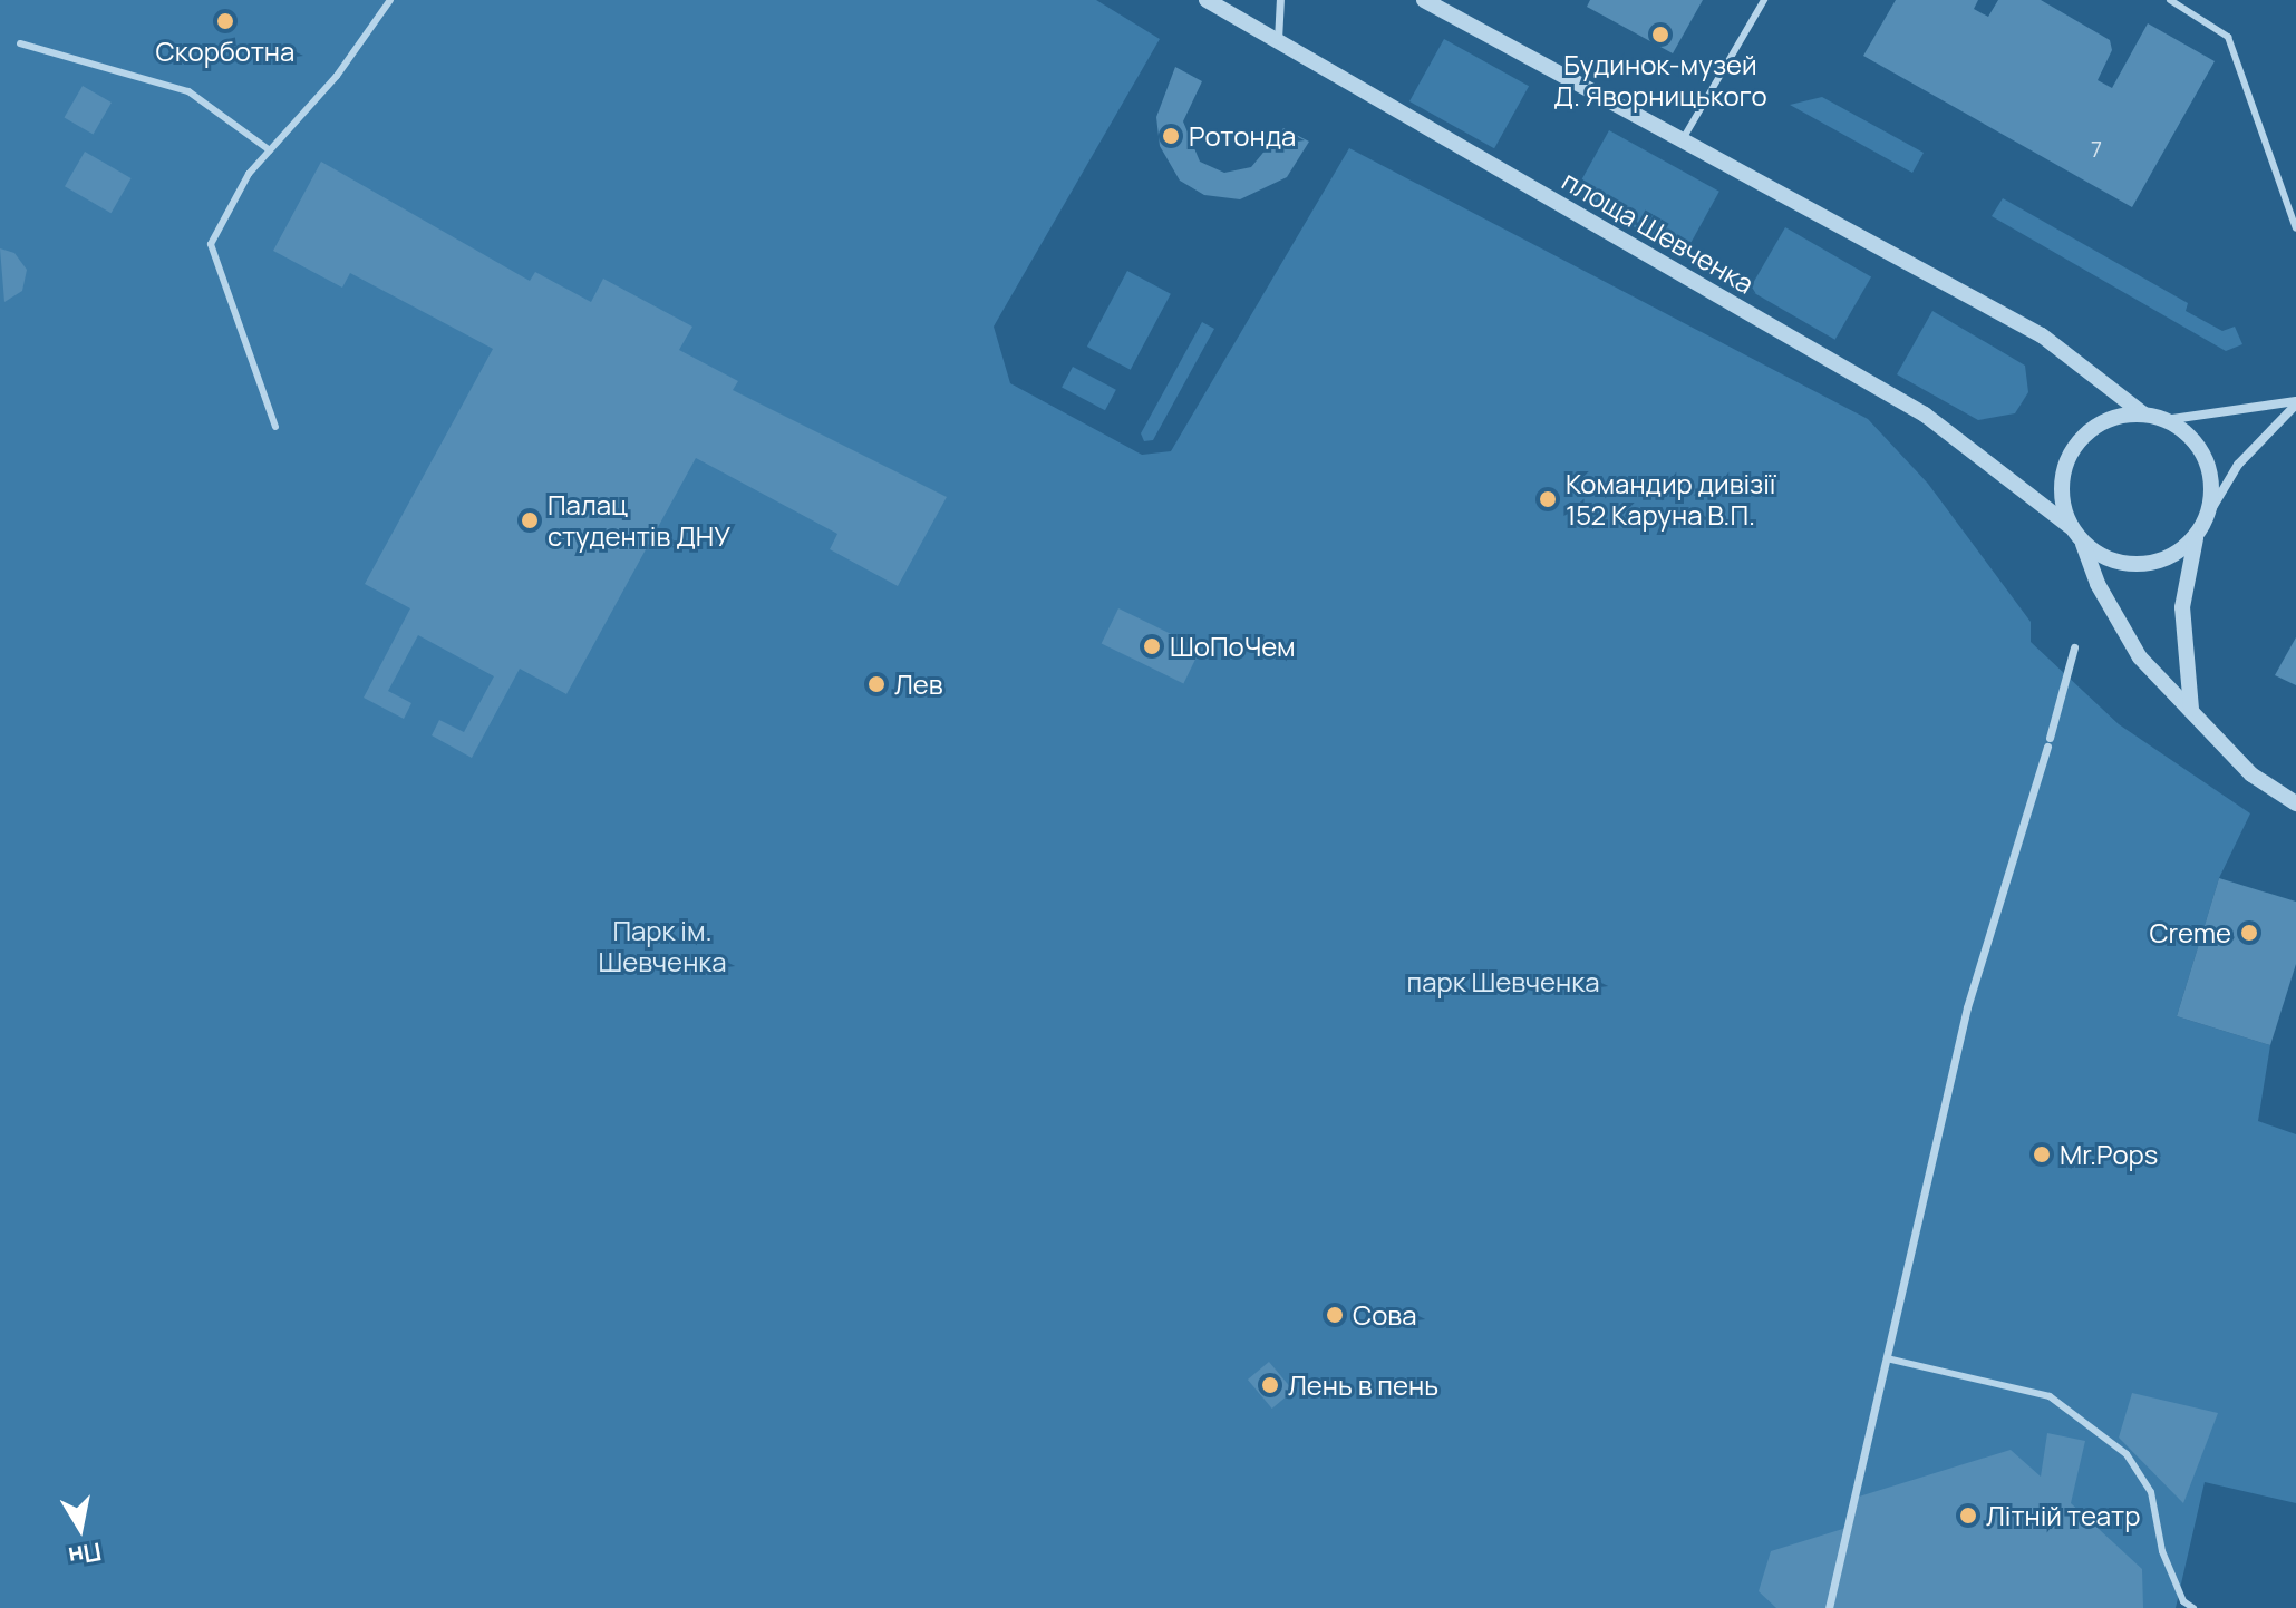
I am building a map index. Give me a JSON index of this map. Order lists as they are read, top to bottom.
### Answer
{
  "streets": {
    "street": ["площа Шевченка"]
  },
  "parks": ["Парк iм. Шевченка", "парк Шевченка"],
  "places": [
    "Скорботна",
    "Будинок-музей Д. Яворницького",
    "Ротонда",
    "Командир дивізії 152 Каруна В.П.",
    "Палац студентів ДНУ",
    "ШоПоЧем",
    "Лев",
    "Creme",
    "Mr.Pops",
    "Сова",
    "Лень в пень",
    "Літній театр"
  ],
  "house_numbers": ["7"],
  "north": "bottom"
}
